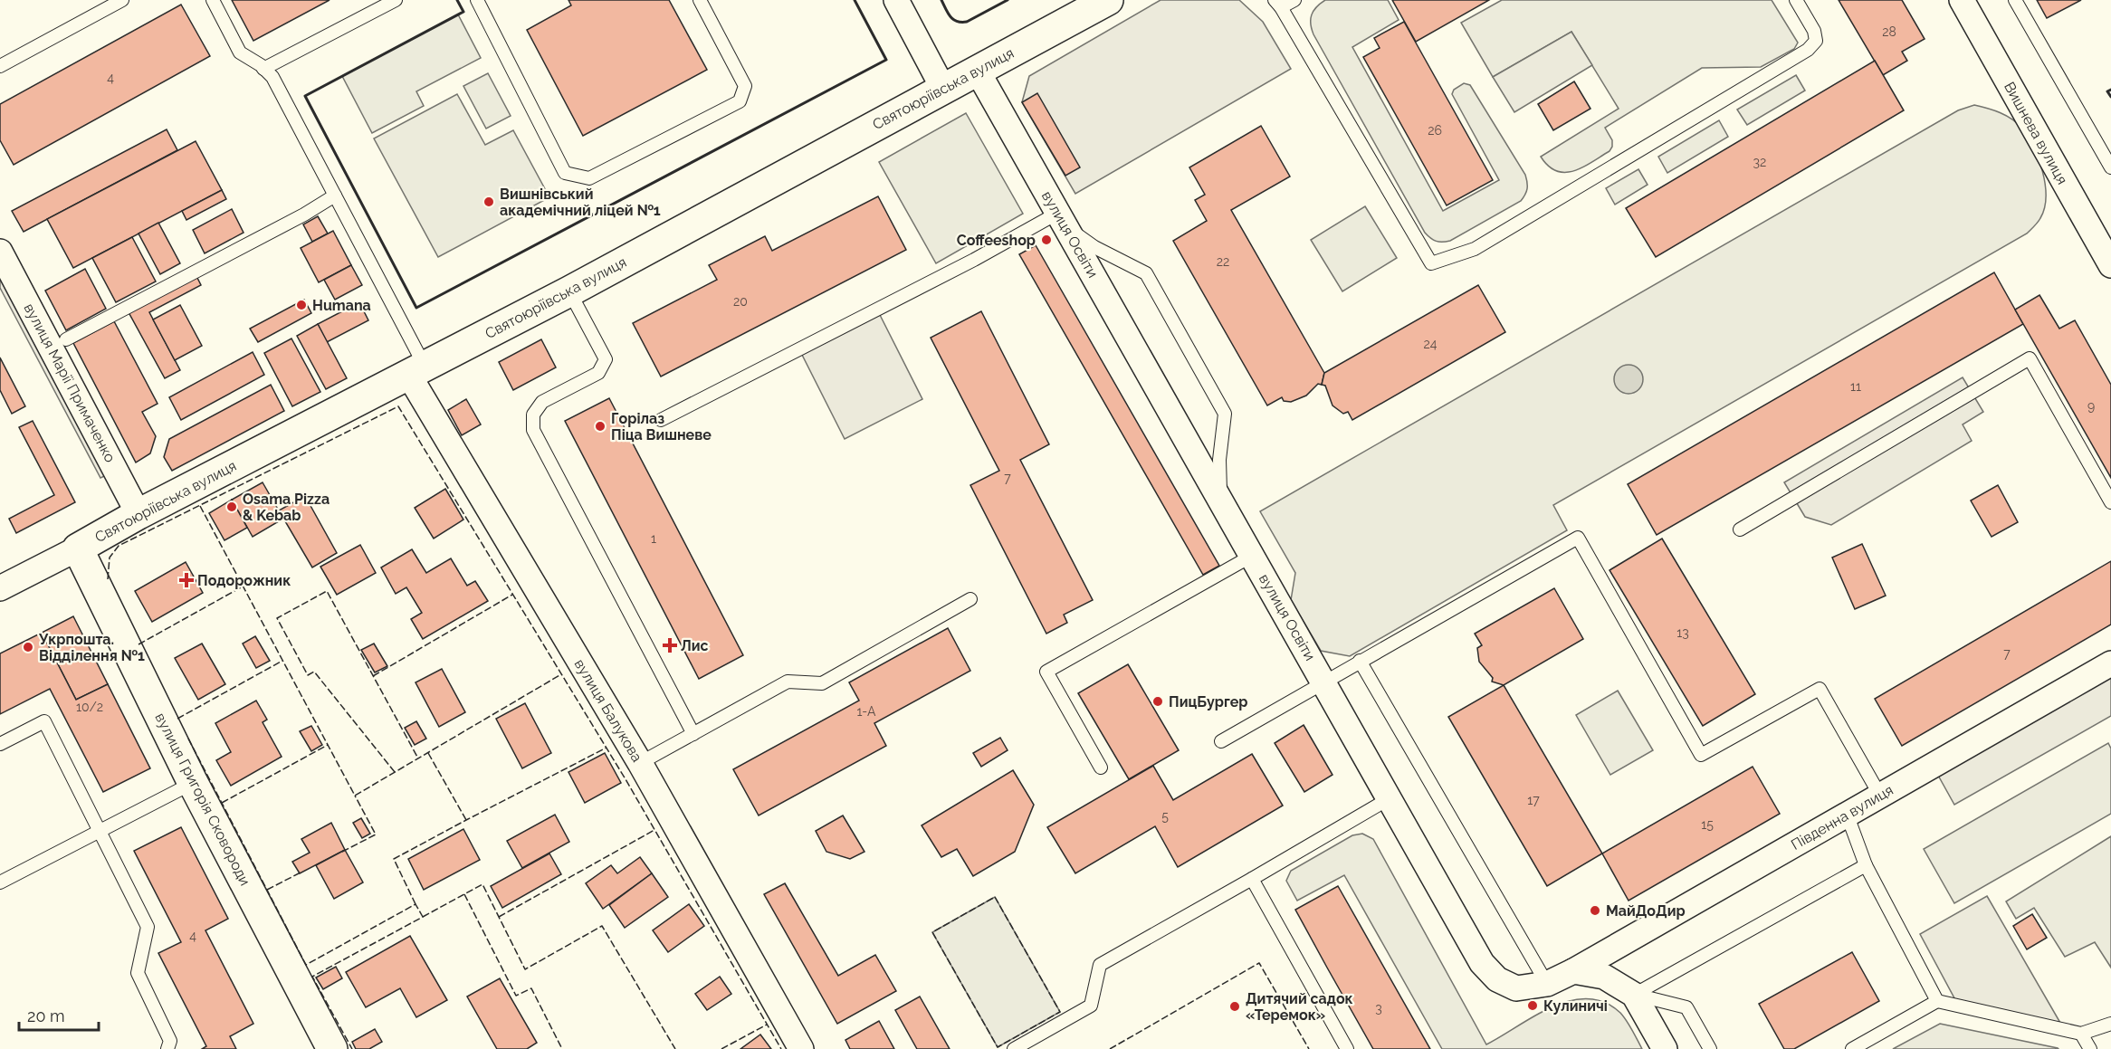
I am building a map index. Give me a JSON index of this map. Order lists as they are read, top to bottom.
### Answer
{
  "streets": {
    "street": [
      "Святоюріївська вулиця",
      "Вишнева вулиця",
      "вулиця Освіти",
      "вулиця Марії Примаченко",
      "вулиця Балукова",
      "вулиця Григорія Сковороди",
      "Південна вулиця"
    ]
  },
  "crossings": [
    ["Святоюріївська вулиця", "вулиця Освіти"],
    ["Святоюріївська вулиця", "вулиця Марії Примаченко"],
    ["Святоюріївська вулиця", "вулиця Балукова"],
    ["Святоюріївська вулиця", "вулиця Григорія Сковороди"],
    ["вулиця Освіти", "Південна вулиця"]
  ],
  "places": {
    "other": [
      "Вишнівський академічний ліцей №1",
      "Coffeeshop",
      "Humana",
      "Горілаз Піца Вишневе",
      "Osama Pizza & Kebab",
      "Укрпошта. Відділення №1",
      "ПицБургер",
      "МайДоДир",
      "Кулиничі",
      "Дитячий садок «Теремок»"
    ],
    "health": ["Подорожник", "Лис"]
  },
  "house_numbers": [
    "28",
    "4",
    "26",
    "32",
    "22",
    "20",
    "24",
    "11",
    "9",
    "7",
    "1",
    "13",
    "7",
    "10/2",
    "1-А",
    "17",
    "5",
    "15",
    "4",
    "3"
  ],
  "scale_bar": "20 m"
}
